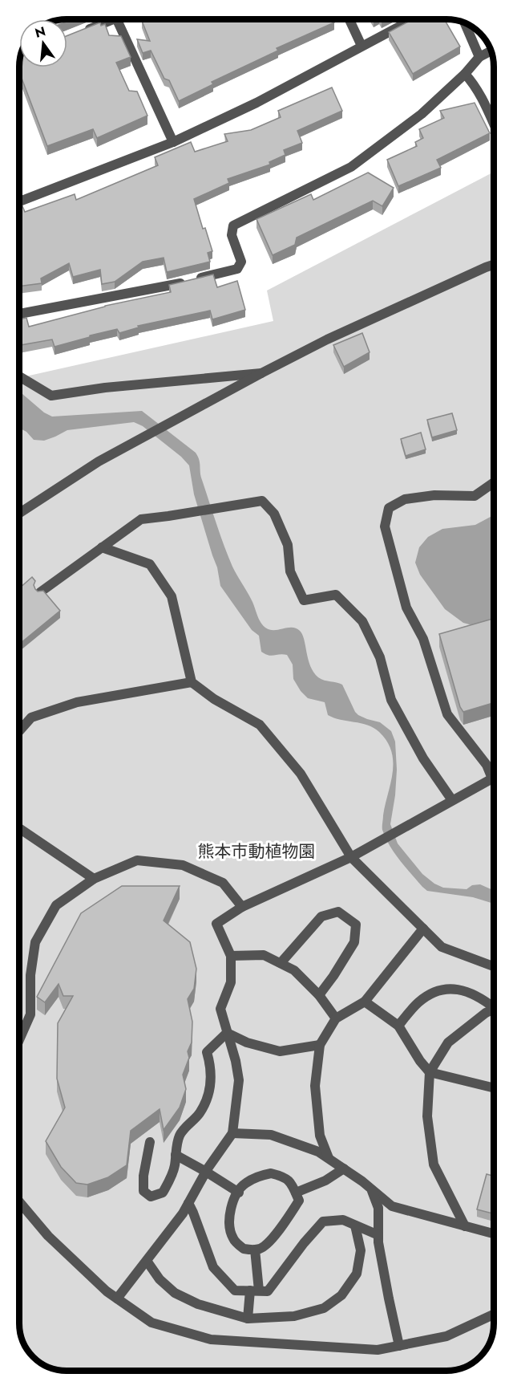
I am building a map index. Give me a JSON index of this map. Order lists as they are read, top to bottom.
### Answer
{
  "parks": ["熊本市動植物園"],
  "north": "top"
}
